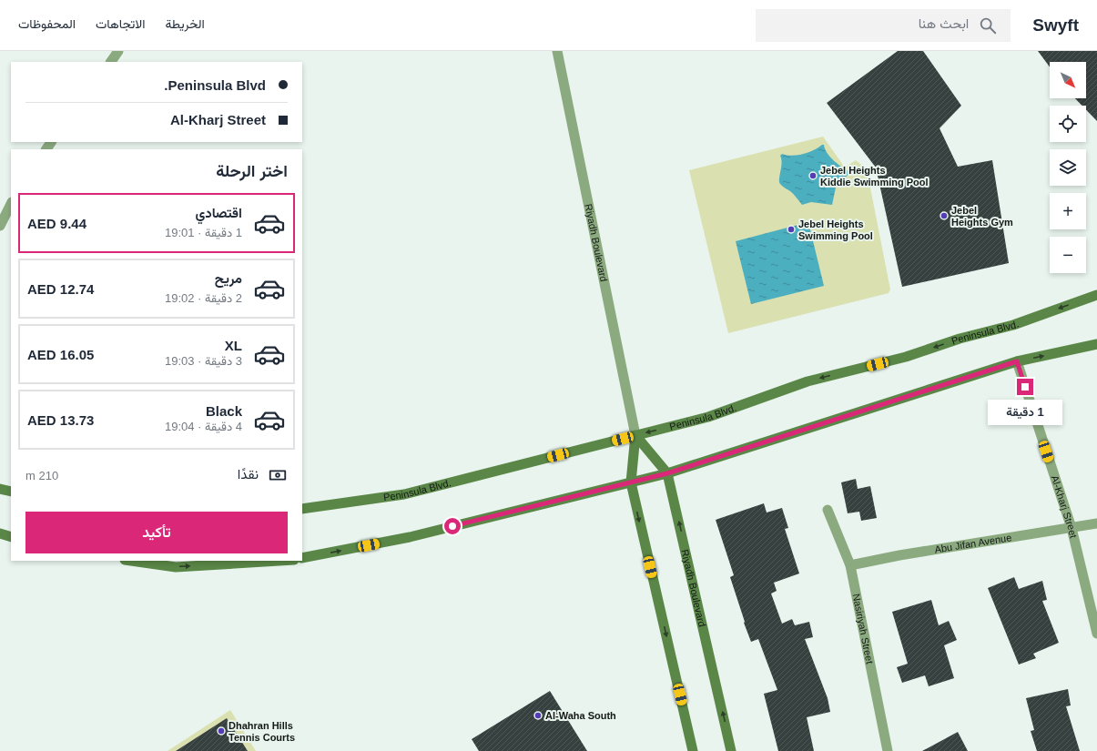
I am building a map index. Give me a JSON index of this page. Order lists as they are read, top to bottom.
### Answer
{
  "streets": {
    "main road": ["Riyadh Boulevard", "Peninsula Blvd."],
    "street": ["Al-Kharj Street", "Abu Jifan Avenue", "Nasiriyah Street"]
  },
  "crossings": [
    ["Riyadh Boulevard", "Peninsula Blvd."],
    ["Al-Kharj Street", "Abu Jifan Avenue"],
    ["Abu Jifan Avenue", "Nasiriyah Street"]
  ],
  "places": [
    "Jebel Heights Kiddie Swimming Pool",
    "Jebel Heights Gym",
    "Jebel Heights Swimming Pool",
    "Al-Waha South",
    "Dhahran Hills Tennis Courts"
  ],
  "north": "bottom right",
  "page": {
    "header": "Swyft",
    "search": "ابحث هنا",
    "nav": ["الخريطة", "الاتجاهات", "المحفوظات"],
    "map_buttons": ["+", "−"],
    "banner": ["Peninsula Blvd.", "Al-Kharj Street"],
    "heading": "اختر الرحلة",
    "list": [
      {
        "name": "اقتصادي",
        "note": "1 دقيقة · 19:01",
        "value": "AED 9.44"
      },
      {
        "name": "مريح",
        "note": "2 دقيقة · 19:02",
        "value": "AED 12.74"
      },
      {
        "name": "XL",
        "note": "3 دقيقة · 19:03",
        "value": "AED 16.05"
      },
      {
        "name": "Black",
        "note": "4 دقيقة · 19:04",
        "value": "AED 13.73"
      }
    ],
    "bubble": "1 دقيقة",
    "pay": ["نقدًا", "210 m"],
    "buttons": "تأكيد"
  }
}
